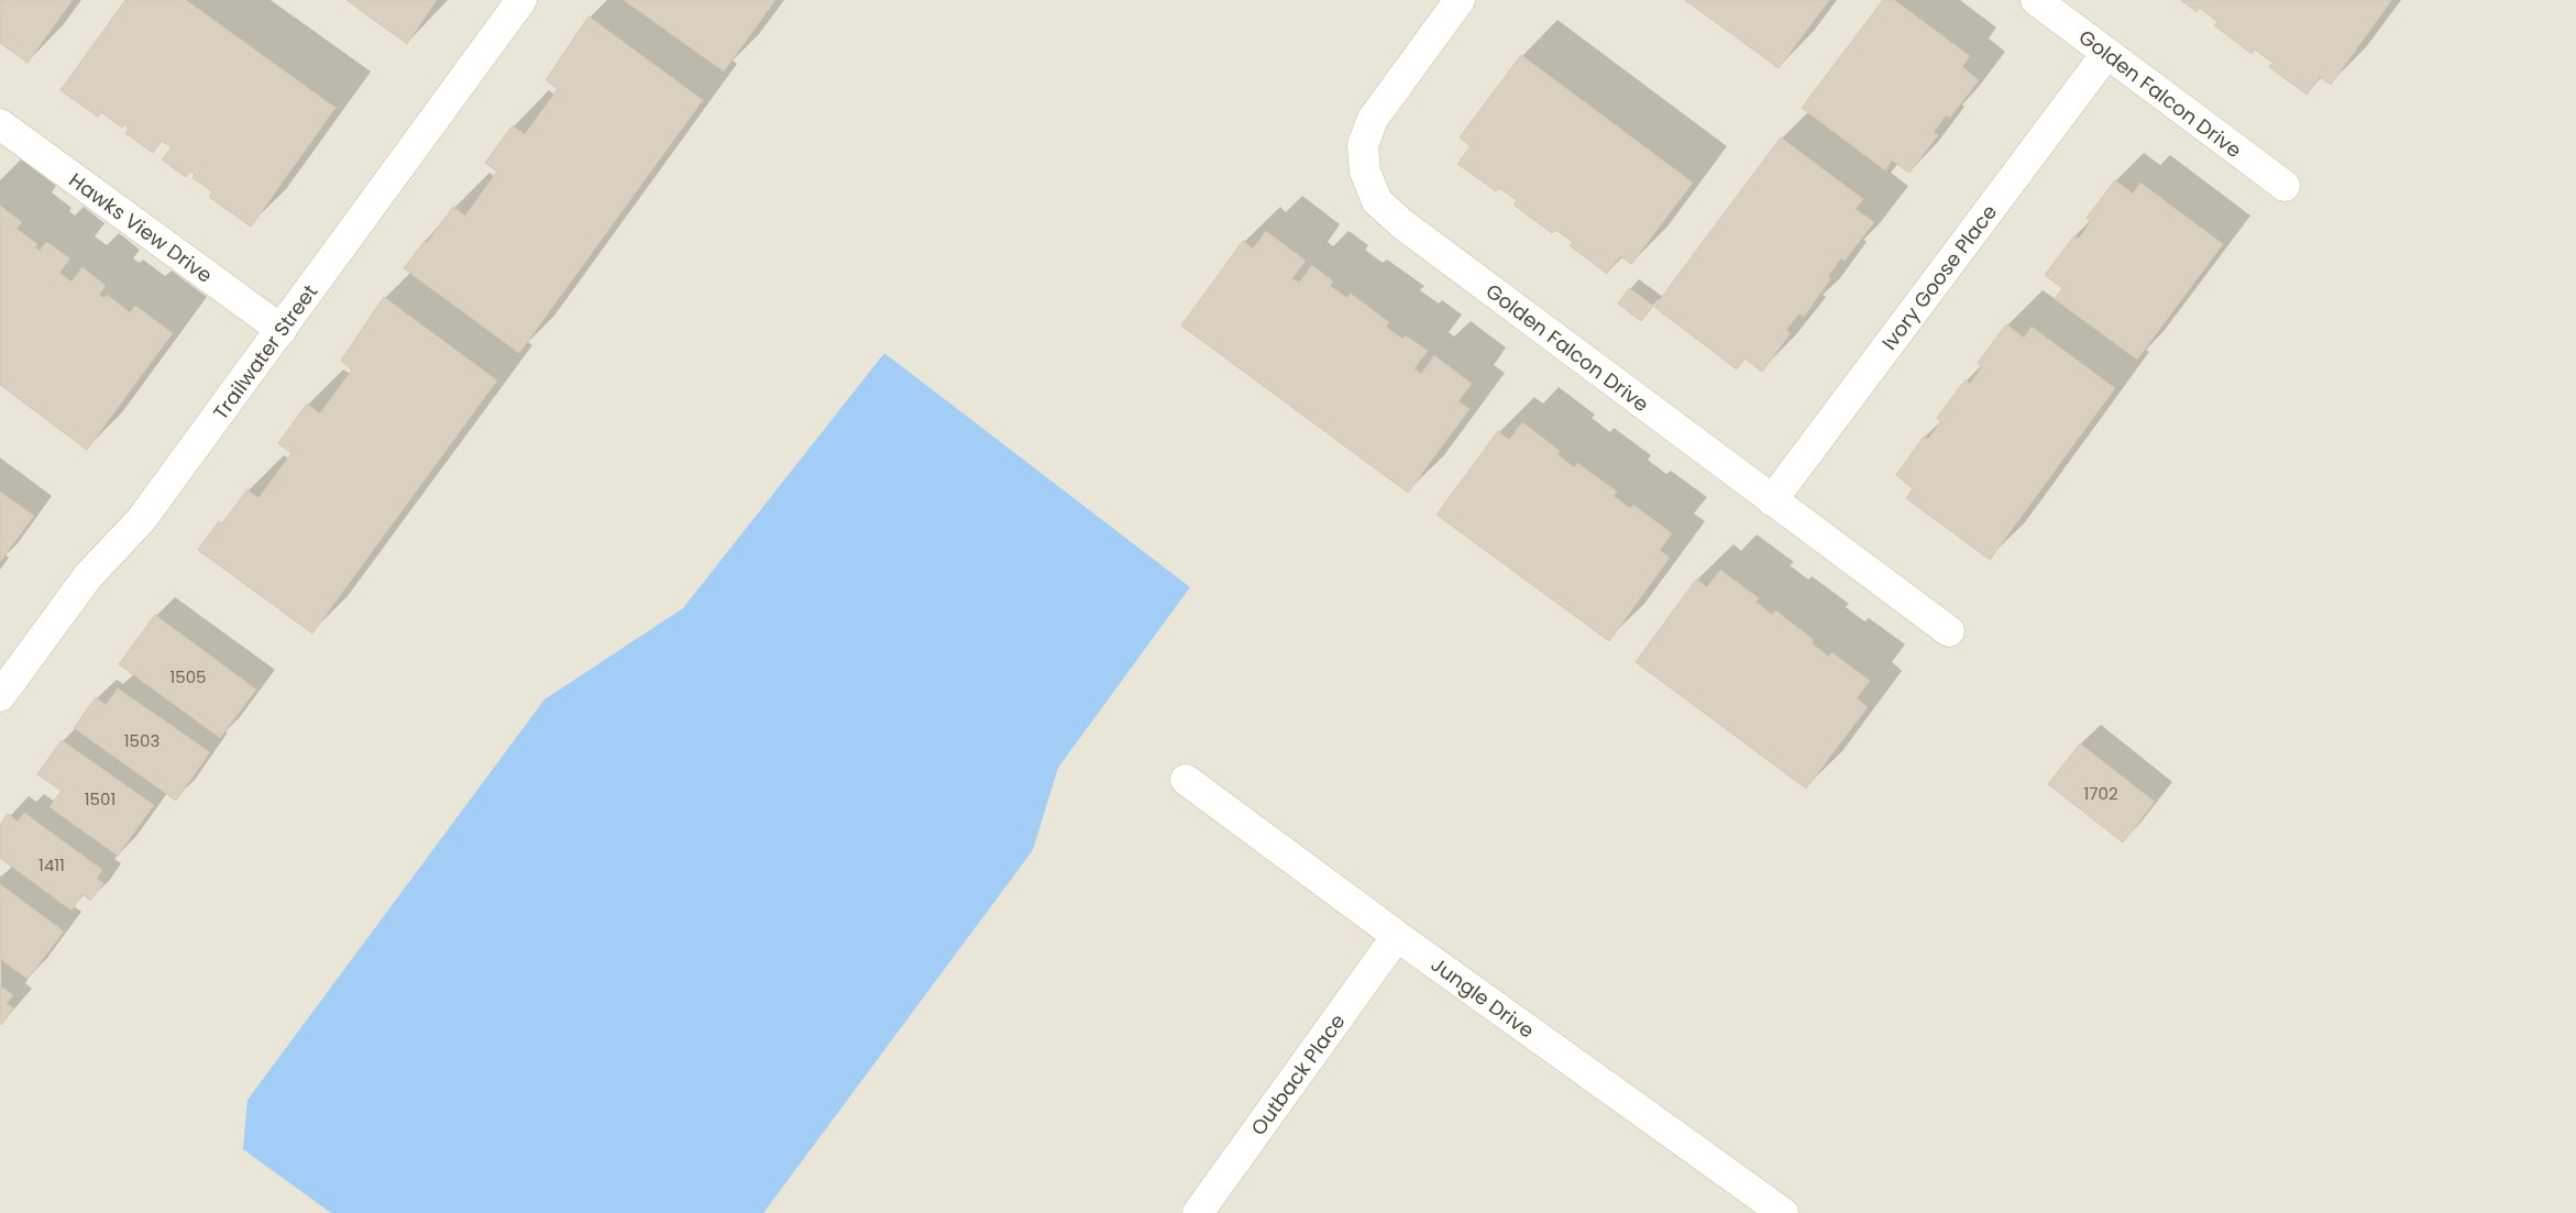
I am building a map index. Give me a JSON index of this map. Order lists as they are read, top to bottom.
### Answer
{
  "streets": {
    "street": [
      "Golden Falcon Drive",
      "Hawks View Drive",
      "Ivory Goose Place",
      "Trailwater Street",
      "Jungle Drive",
      "Outback Place"
    ]
  },
  "crossings": [
    ["Golden Falcon Drive", "Ivory Goose Place"],
    ["Hawks View Drive", "Trailwater Street"],
    ["Jungle Drive", "Outback Place"]
  ],
  "house_numbers": [
    "1505",
    "1503",
    "1702",
    "1501",
    "1411"
  ]
}
